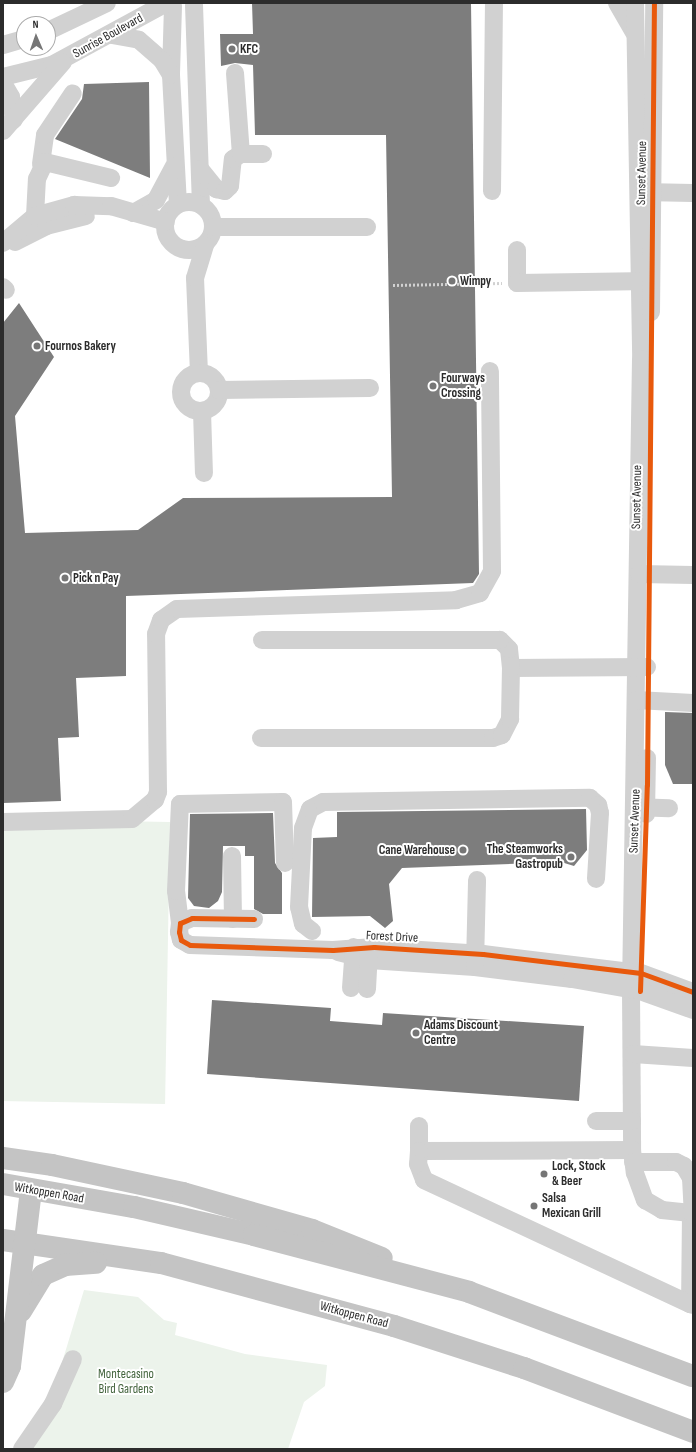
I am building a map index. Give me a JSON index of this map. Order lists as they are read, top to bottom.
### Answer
{
  "streets": {
    "main road": ["Witkoppen Road"],
    "street": ["Sunrise Boulevard", "Sunset Avenue", "Forest Drive"]
  },
  "crossings": [
    ["Sunset Avenue", "Forest Drive"]
  ],
  "parks": ["Montecasino Bird Gardens"],
  "places": [
    "KFC",
    "Wimpy",
    "Fournos Bakery",
    "Fourways Crossing",
    "Pick n Pay",
    "Cane Warehouse",
    "The Steamworks Gastropub",
    "Adams Discount Centre",
    "Lock, Stock & Beer",
    "Salsa Mexican Grill"
  ],
  "north": "top"
}
